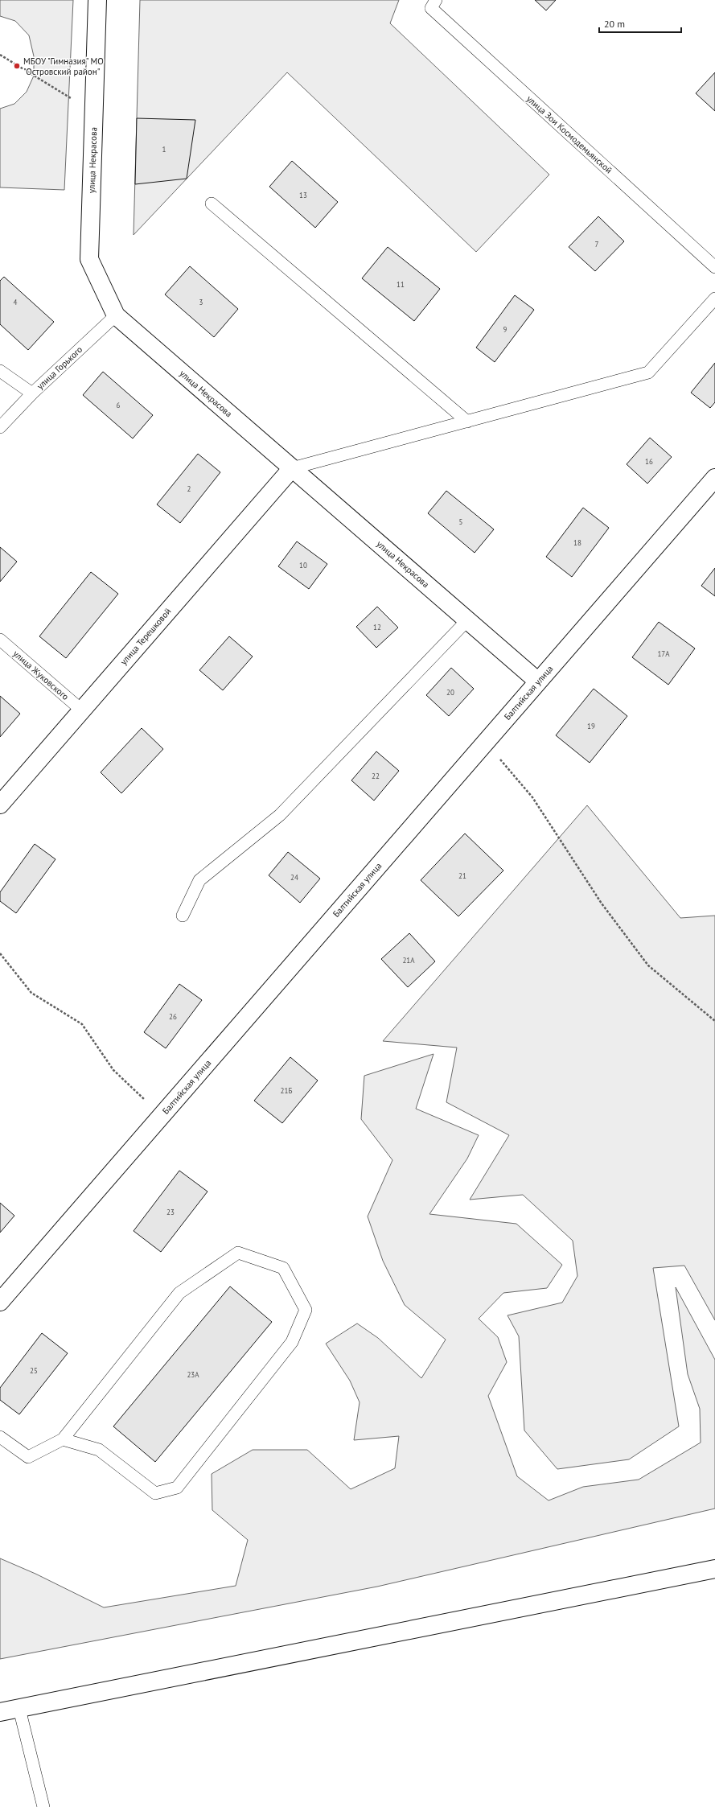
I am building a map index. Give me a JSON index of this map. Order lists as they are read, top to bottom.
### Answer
{
  "streets": {
    "main road": ["улица Некрасова", "улица Терешковой", "Балтийская улица"],
    "lane": ["улица Зои Космодемьянской", "улица Горького", "улица Жуковского"]
  },
  "crossings": [
    ["улица Некрасова", "улица Горького"],
    ["улица Некрасова", "улица Терешковой"],
    ["улица Некрасова", "Балтийская улица"],
    ["улица Терешковой", "улица Жуковского"]
  ],
  "places": ["МБОУ \"Гимназия\" МО \"Островский район\""],
  "house_numbers": [
    "1",
    "13",
    "7",
    "11",
    "4",
    "3",
    "9",
    "6",
    "16",
    "2",
    "5",
    "18",
    "10",
    "12",
    "17А",
    "20",
    "19",
    "22",
    "21",
    "24",
    "21А",
    "26",
    "21Б",
    "23",
    "25",
    "23А"
  ],
  "scale_bar": "20 m"
}
